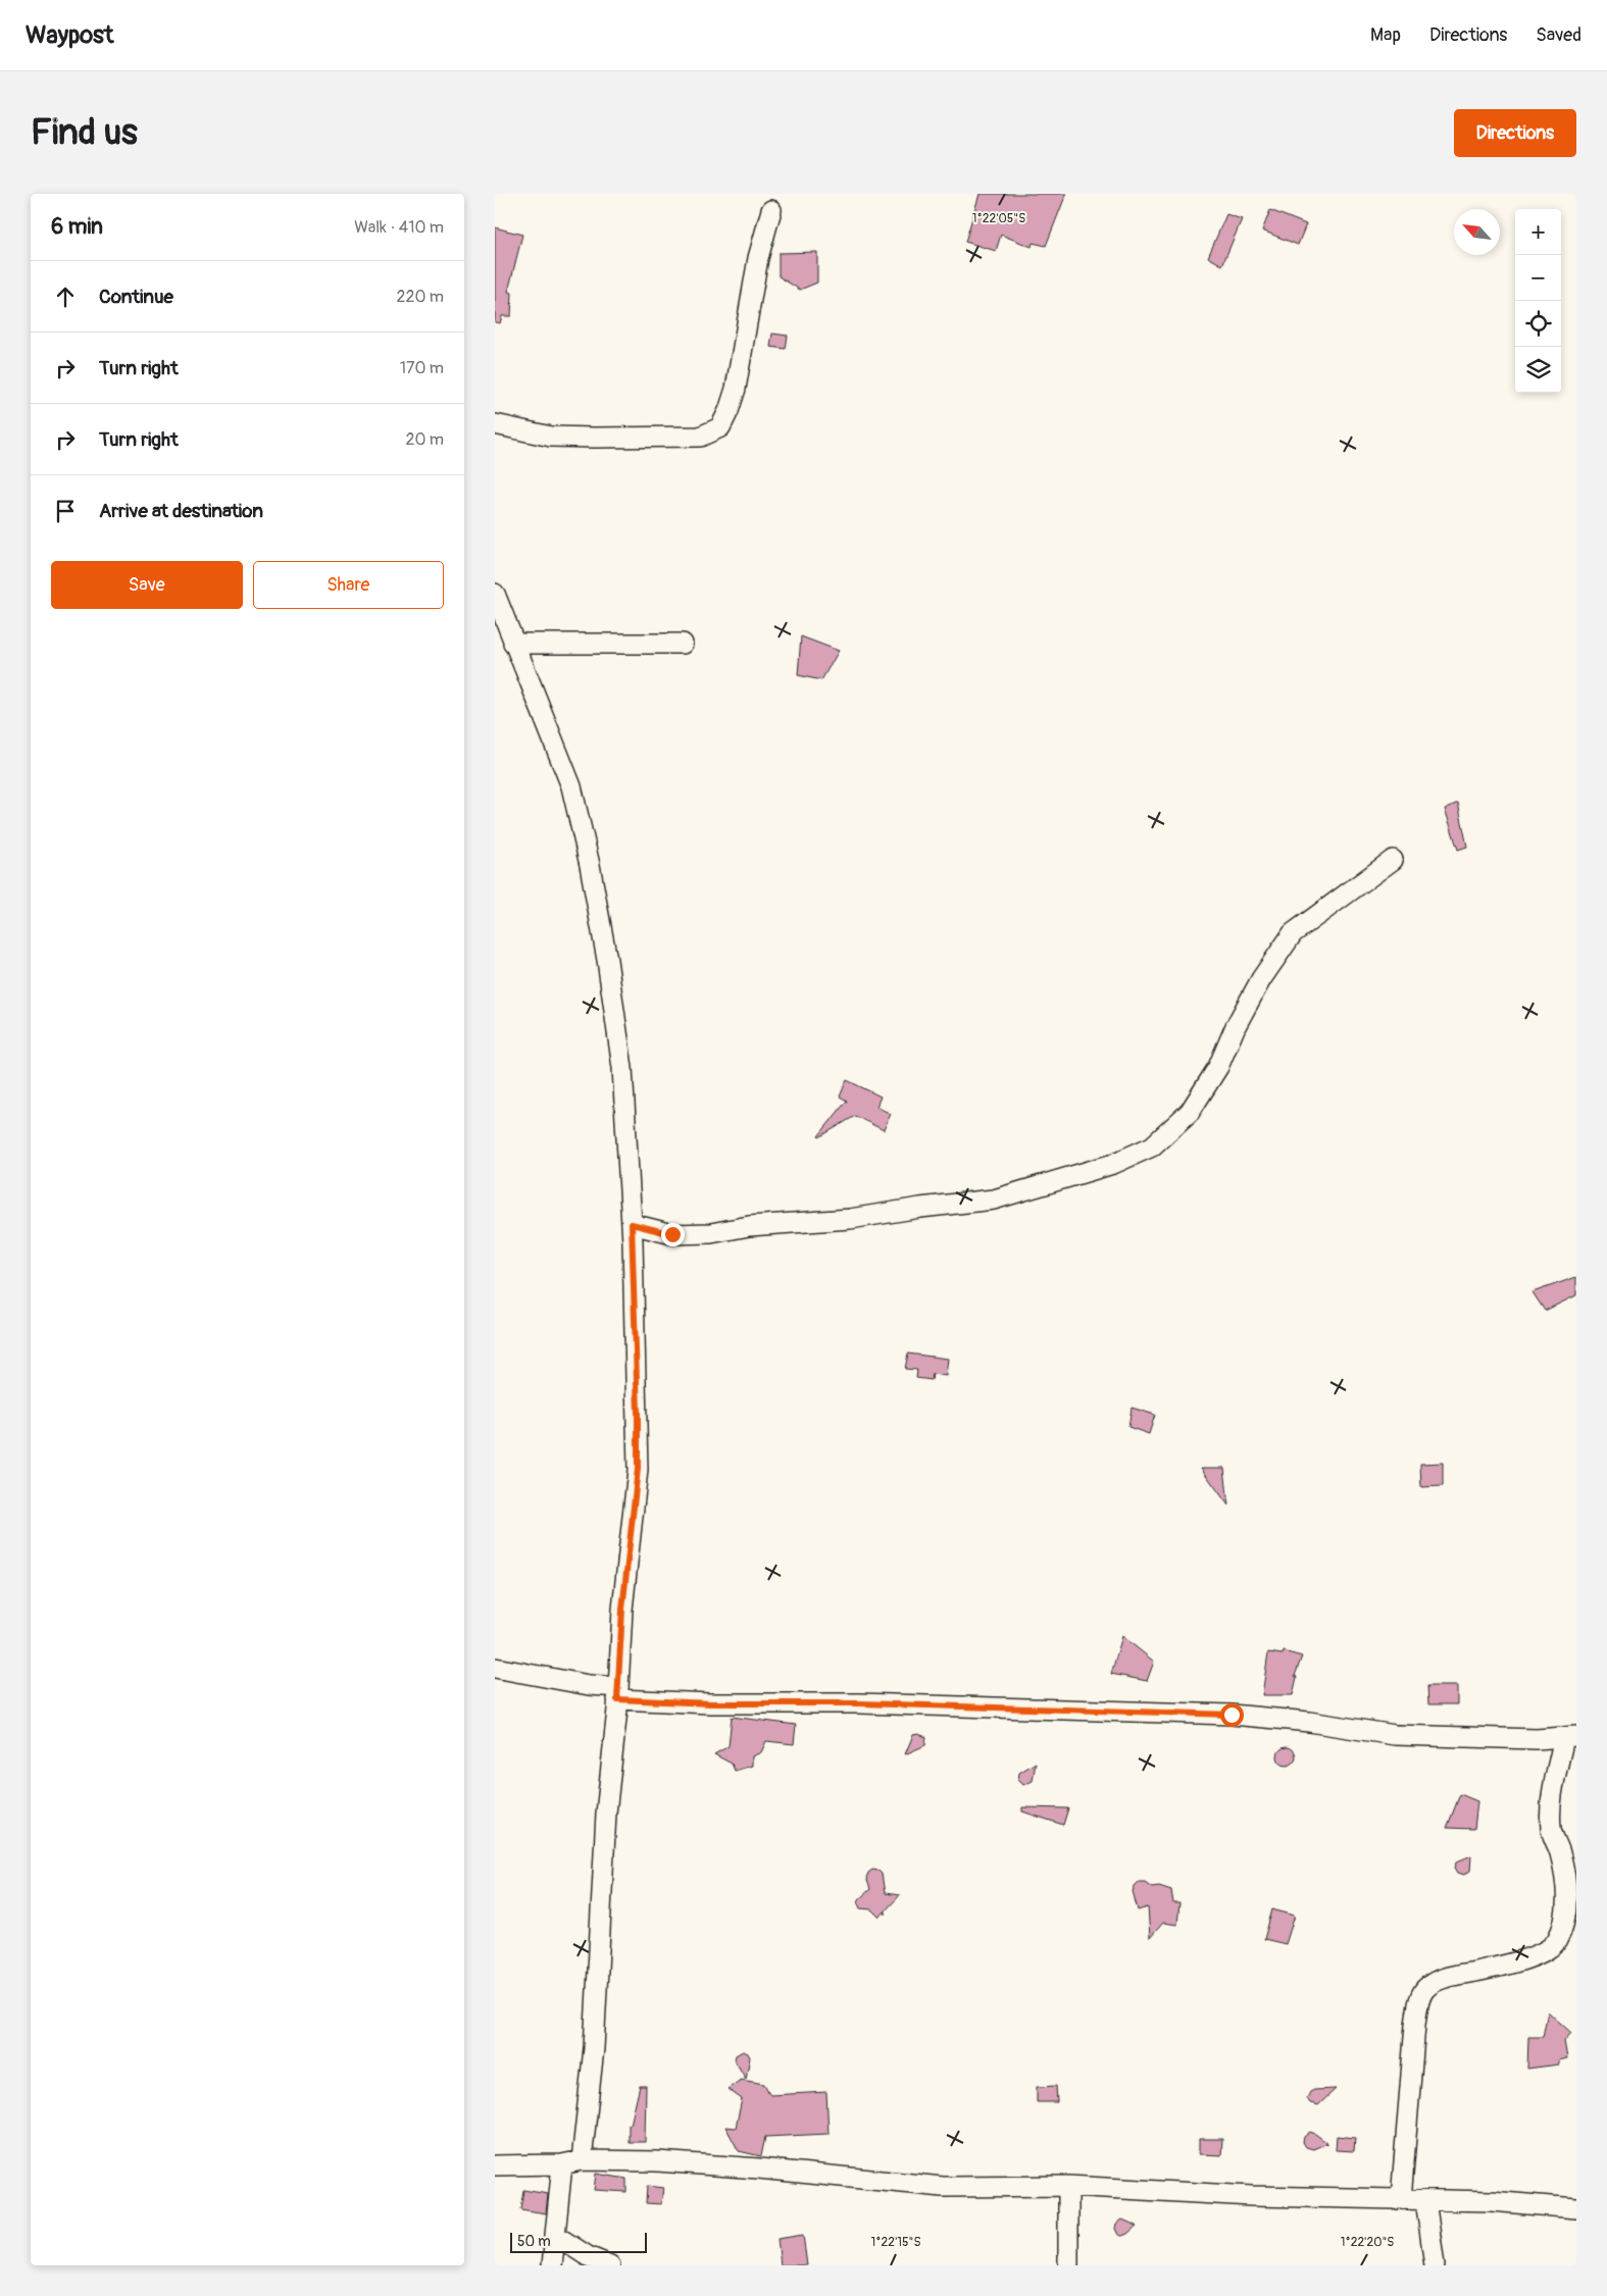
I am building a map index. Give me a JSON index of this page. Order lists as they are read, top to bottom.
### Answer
{
  "scale_bar": "50 m",
  "north": "top left",
  "page": {
    "header": "Waypost",
    "nav": ["Map", "Directions", "Saved"],
    "buttons": [
      "Directions",
      ["Save", "Share"]
    ],
    "title": "Find us",
    "heading": ["6 min", "Walk · 410 m"],
    "map_buttons": ["+", "−"],
    "list": [
      ["Continue", "220 m"],
      ["Turn right", "170 m"],
      ["Turn right", "20 m"],
      "Arrive at destination"
    ],
    "scale": "50 m"
  },
  "coordinates": ["1°22'05\"S", "1°22'15\"S", "1°22'20\"S"]
}
